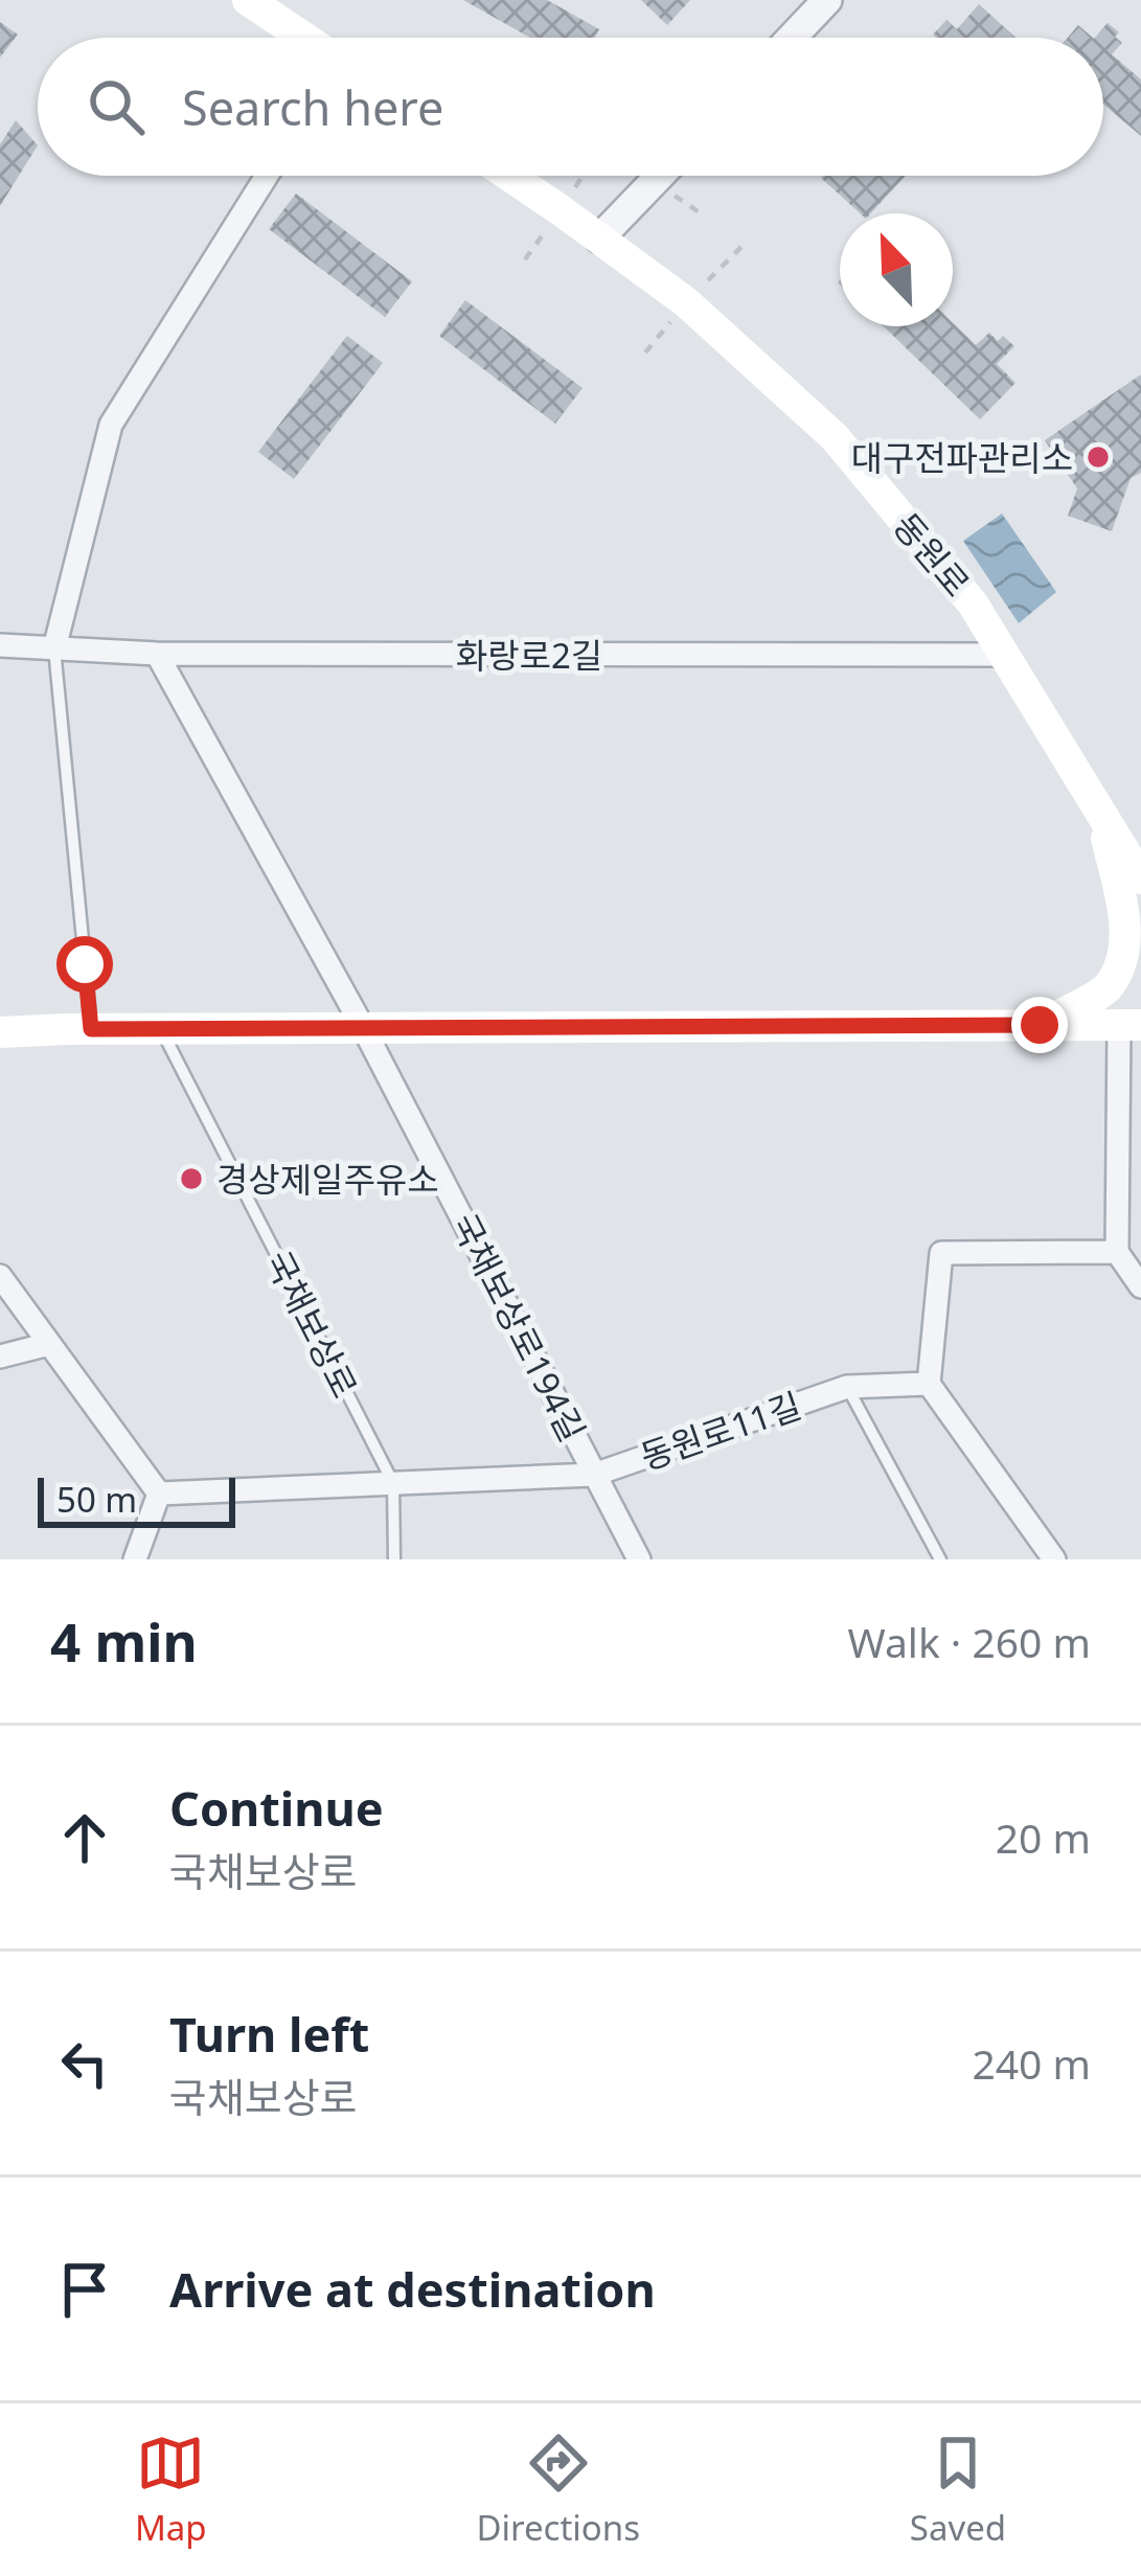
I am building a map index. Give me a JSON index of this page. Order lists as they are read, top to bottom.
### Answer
{
  "streets": {
    "main road": ["동원로"],
    "street": ["화랑로2길", "국채보상로194길", "동원로11길"],
    "lane": ["국채보상로"]
  },
  "crossings": [
    ["동원로", "화랑로2길"],
    ["국채보상로", "동원로11길"],
    ["국채보상로194길", "동원로11길"]
  ],
  "places": ["대구전파관리소", "경상제일주유소"],
  "scale_bar": "50 m",
  "north": "top left",
  "page": {
    "search": "Search here",
    "scale": "50 m",
    "heading": ["4 min", "Walk · 260 m"],
    "list": [
      ["Continue", "국채보상로", "20 m"],
      ["Turn left", "국채보상로", "240 m"],
      "Arrive at destination"
    ],
    "nav": ["Map", "Directions", "Saved"]
  }
}
